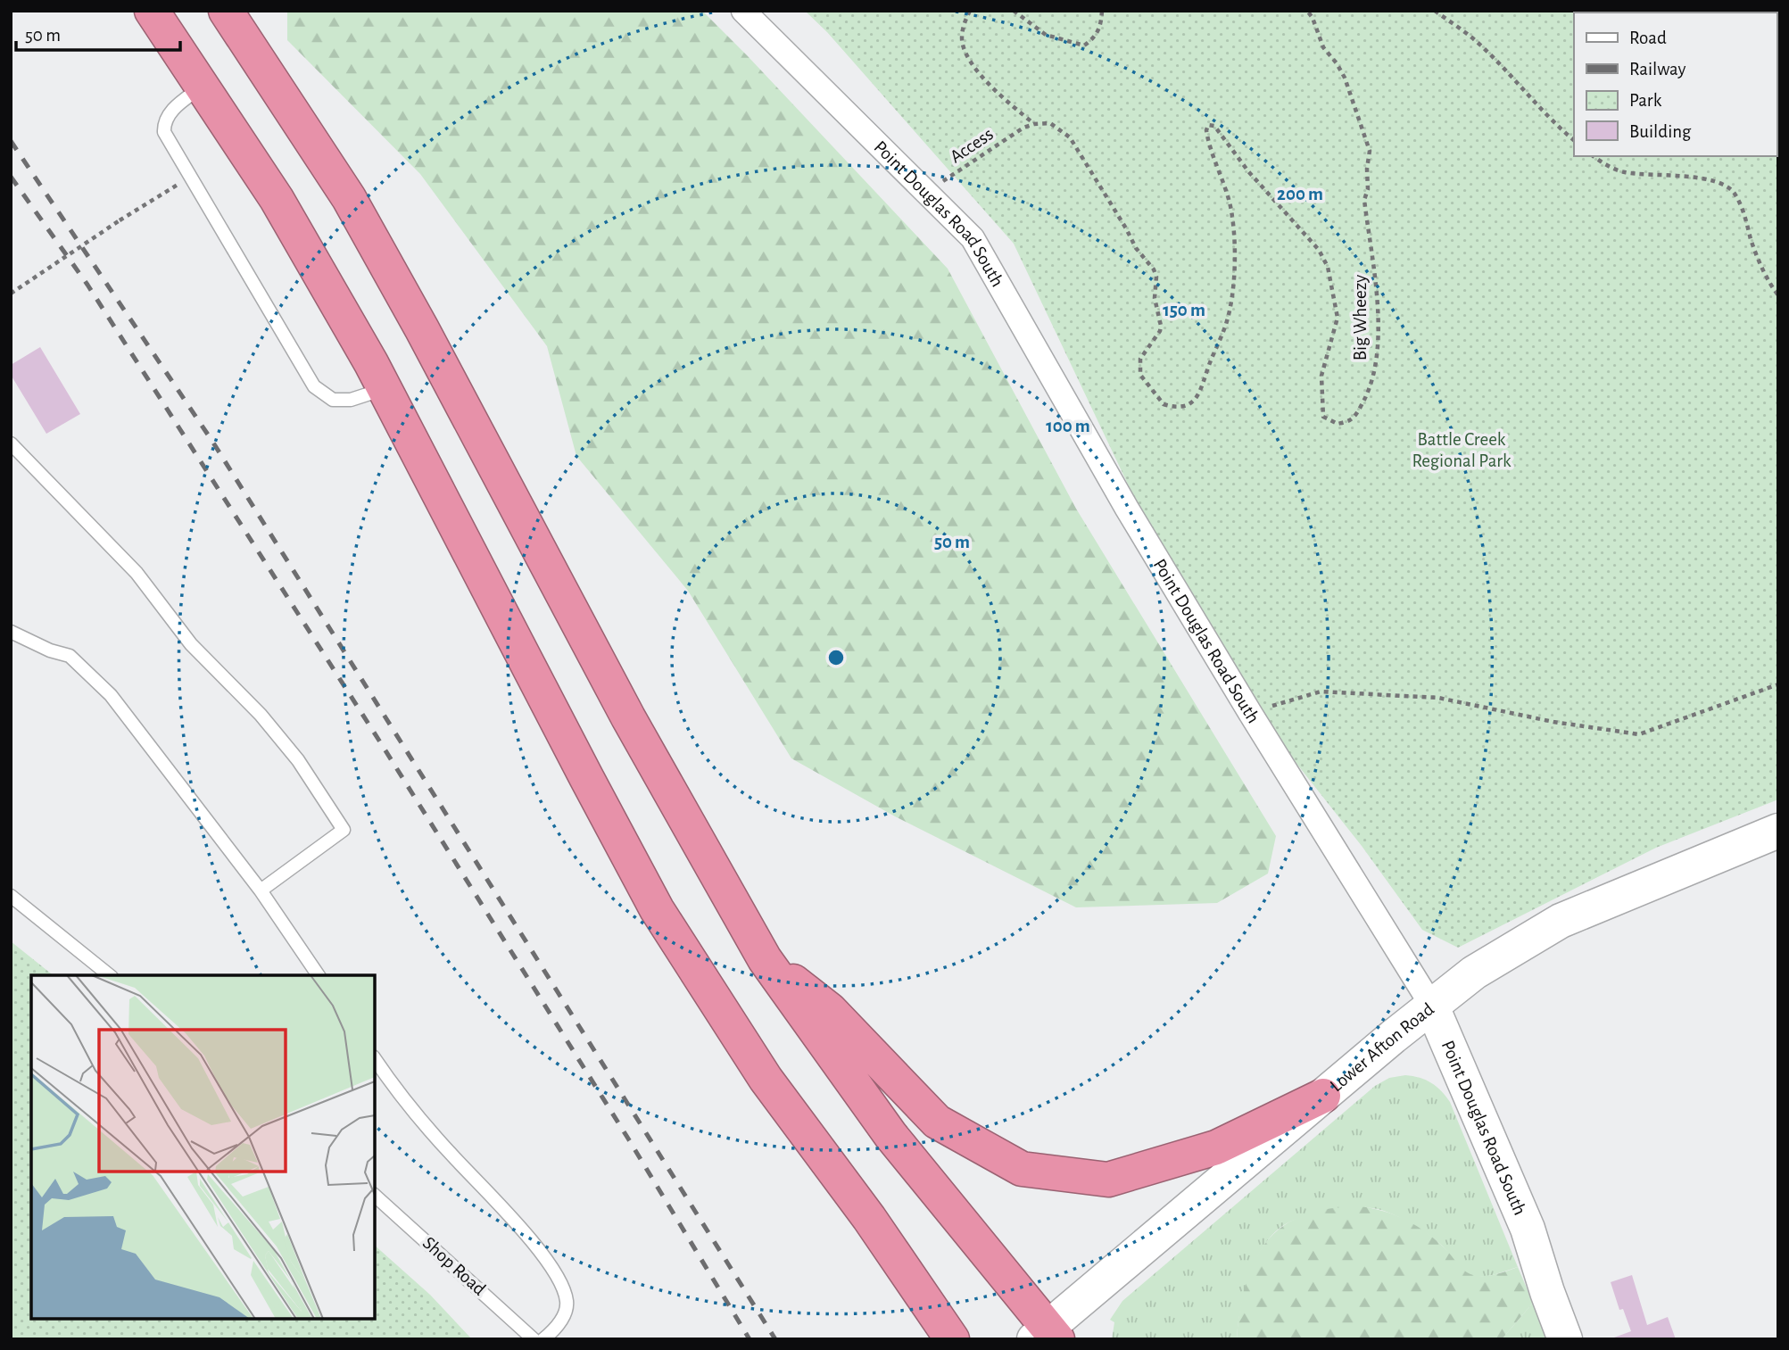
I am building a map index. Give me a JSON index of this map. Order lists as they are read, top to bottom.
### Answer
{
  "streets": {
    "main road": ["Point Douglas Road South", "Lower Afton Road"],
    "lane": ["Shop Road"],
    "path": ["Access", "Big Wheezy"]
  },
  "crossings": [
    ["Access", "Point Douglas Road South"],
    ["Access", "Big Wheezy"],
    ["Point Douglas Road South", "Lower Afton Road"]
  ],
  "parks": ["Battle Creek Regional Park"],
  "legend": [
    "Road",
    "Railway",
    "Park",
    "Building"
  ],
  "scale_bar": "50 m",
  "rings": [
    "200 m",
    "150 m",
    "100 m",
    "50 m"
  ]
}
